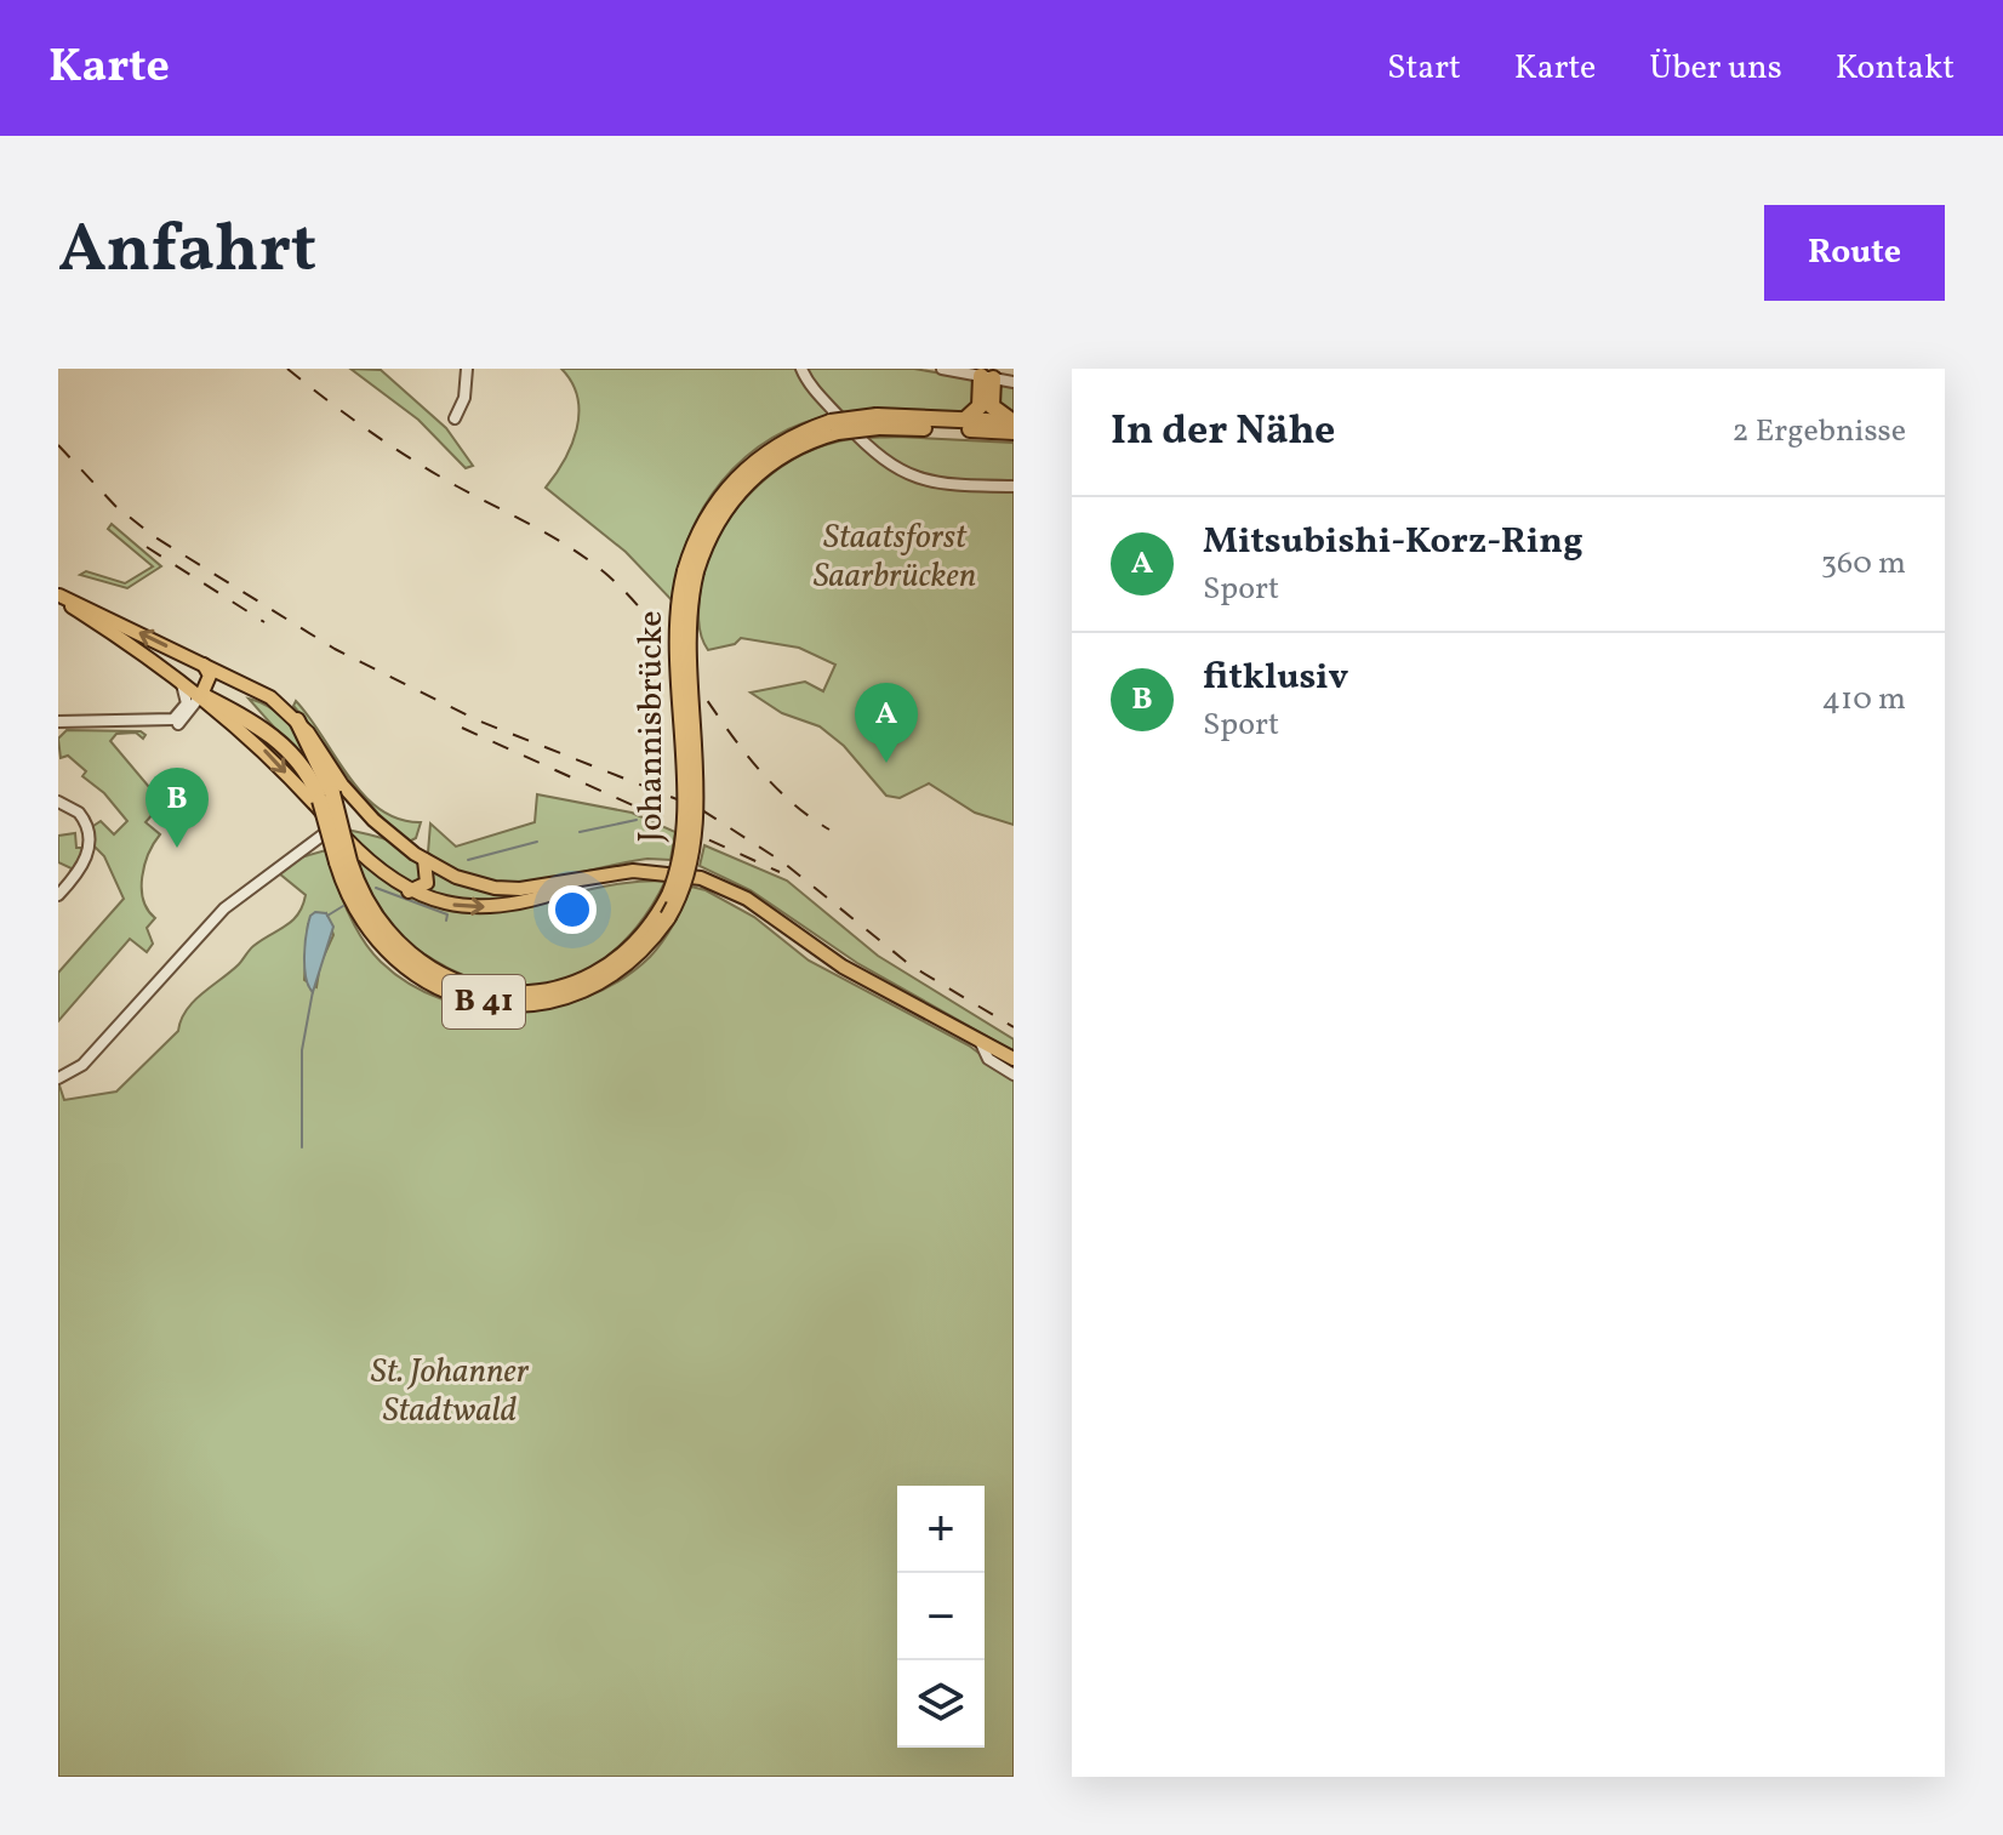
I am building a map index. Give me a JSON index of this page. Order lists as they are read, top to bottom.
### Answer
{
  "streets": {
    "highway": ["Johannisbrücke", "B 41"]
  },
  "crossings": [
    ["Johannisbrücke", "B 41"]
  ],
  "parks": ["Staatsforst Saarbrücken", "St. Johanner Stadtwald"],
  "page": {
    "header": "Karte",
    "nav": [
      "Start",
      "Karte",
      "Über uns",
      "Kontakt"
    ],
    "title": "Anfahrt",
    "buttons": "Route",
    "heading": ["In der Nähe", "2 Ergebnisse"],
    "list": [
      {
        "mark": "A",
        "name": "Mitsubishi-Korz-Ring",
        "note": "Sport",
        "value": "360 m"
      },
      {
        "mark": "B",
        "name": "fitklusiv",
        "note": "Sport",
        "value": "410 m"
      }
    ],
    "pins": ["A", "B"],
    "map_buttons": ["+", "−"]
  }
}
